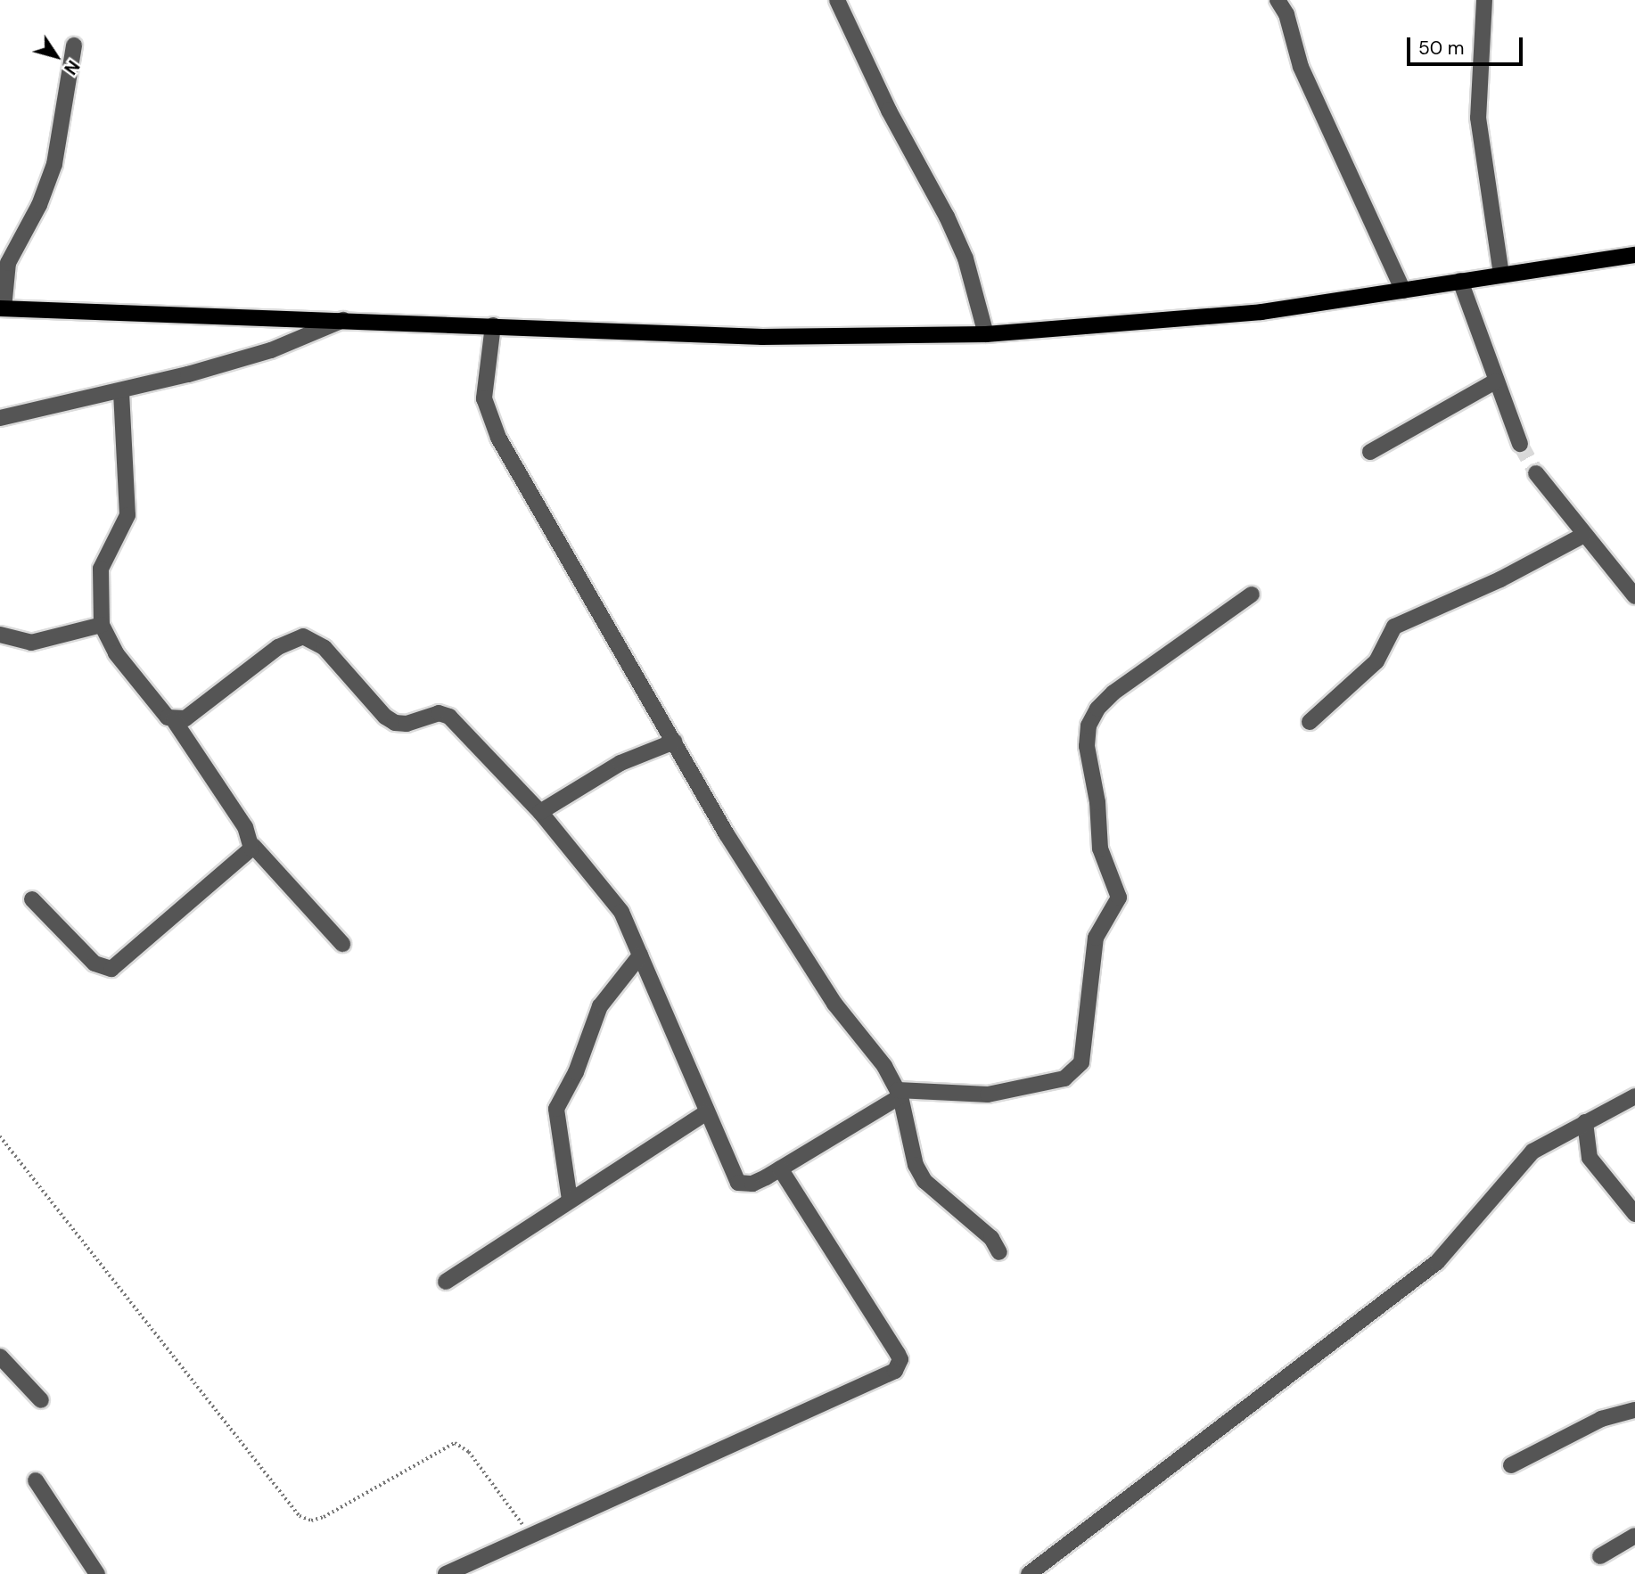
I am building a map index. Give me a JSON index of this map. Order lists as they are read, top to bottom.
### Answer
{
  "scale_bar": "50 m",
  "north": "bottom right"
}
